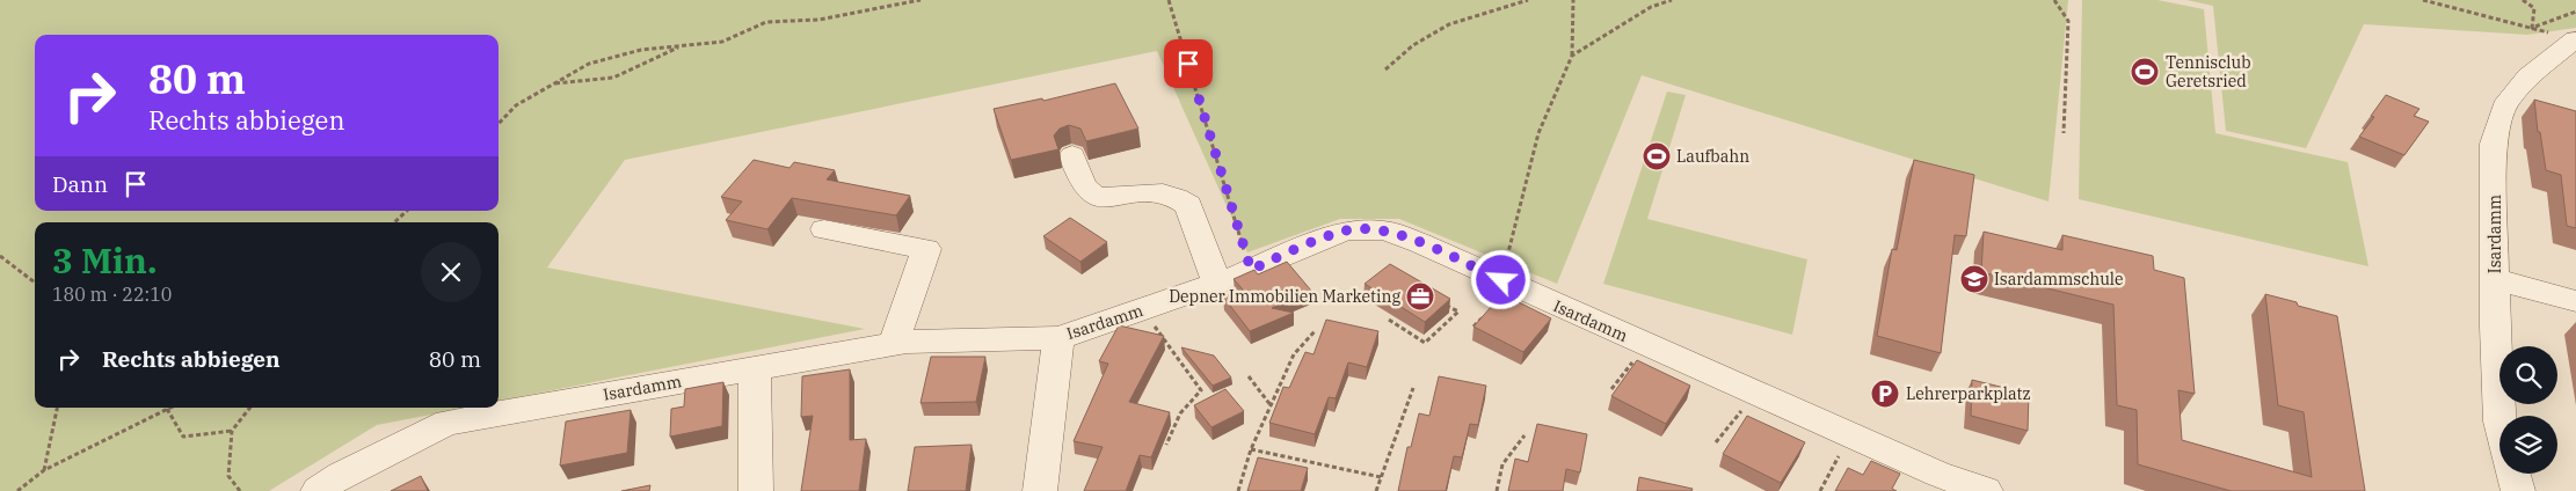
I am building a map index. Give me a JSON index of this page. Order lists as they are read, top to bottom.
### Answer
{
  "streets": {
    "street": ["Isardamm"]
  },
  "places": {
    "sports": ["Tennisclub Geretsried", "Laufbahn"],
    "school or university": ["Isardammschule"],
    "office": ["Depner Immobilien Marketing"],
    "parking": ["Lehrerparkplatz"]
  },
  "page": {
    "turn": ["80 m", "Rechts abbiegen"],
    "then": "Dann",
    "heading": ["3 Min.", "180 m · 22:10"],
    "list": [
      {
        "name": "Rechts abbiegen",
        "value": "80 m"
      }
    ]
  }
}
